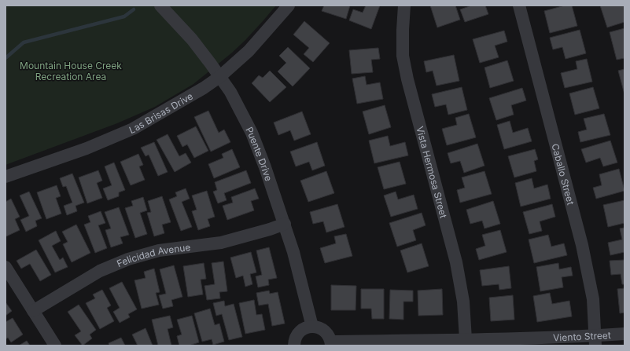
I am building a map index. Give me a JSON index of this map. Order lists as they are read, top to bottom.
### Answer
{
  "streets": {
    "street": [
      "Las Brisas Drive",
      "Puente Drive",
      "Vista Hermosa Street",
      "Caballo Street",
      "Felicidad Avenue",
      "Viento Street"
    ]
  },
  "crossings": [
    ["Las Brisas Drive", "Puente Drive"],
    ["Puente Drive", "Felicidad Avenue"],
    ["Vista Hermosa Street", "Viento Street"],
    ["Caballo Street", "Viento Street"]
  ],
  "parks": ["Mountain House Creek Recreation Area"]
}
